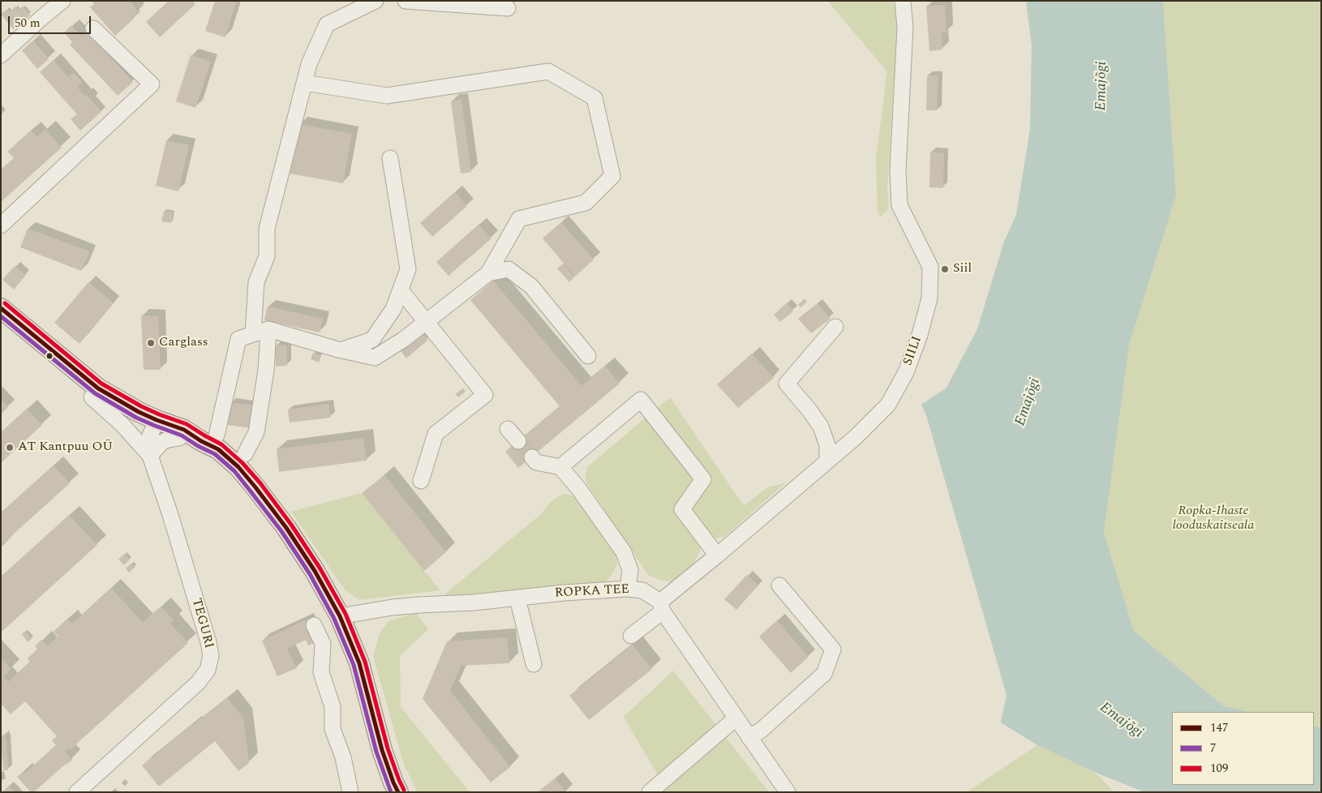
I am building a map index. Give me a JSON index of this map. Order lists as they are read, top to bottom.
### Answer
{
  "streets": {
    "street": ["SIILI", "ROPKA TEE", "TEGURI"]
  },
  "crossings": [
    ["SIILI", "ROPKA TEE"]
  ],
  "water": ["Emajõgi"],
  "parks": ["Ropka-Ihaste looduskaitseala"],
  "places": ["Siil", "Carglass", "AT Kantpuu OÜ"],
  "lines": ["transit line 109", "transit line 147", "transit line 7"],
  "legend": ["147", "7", "109"],
  "scale_bar": "50 m"
}
